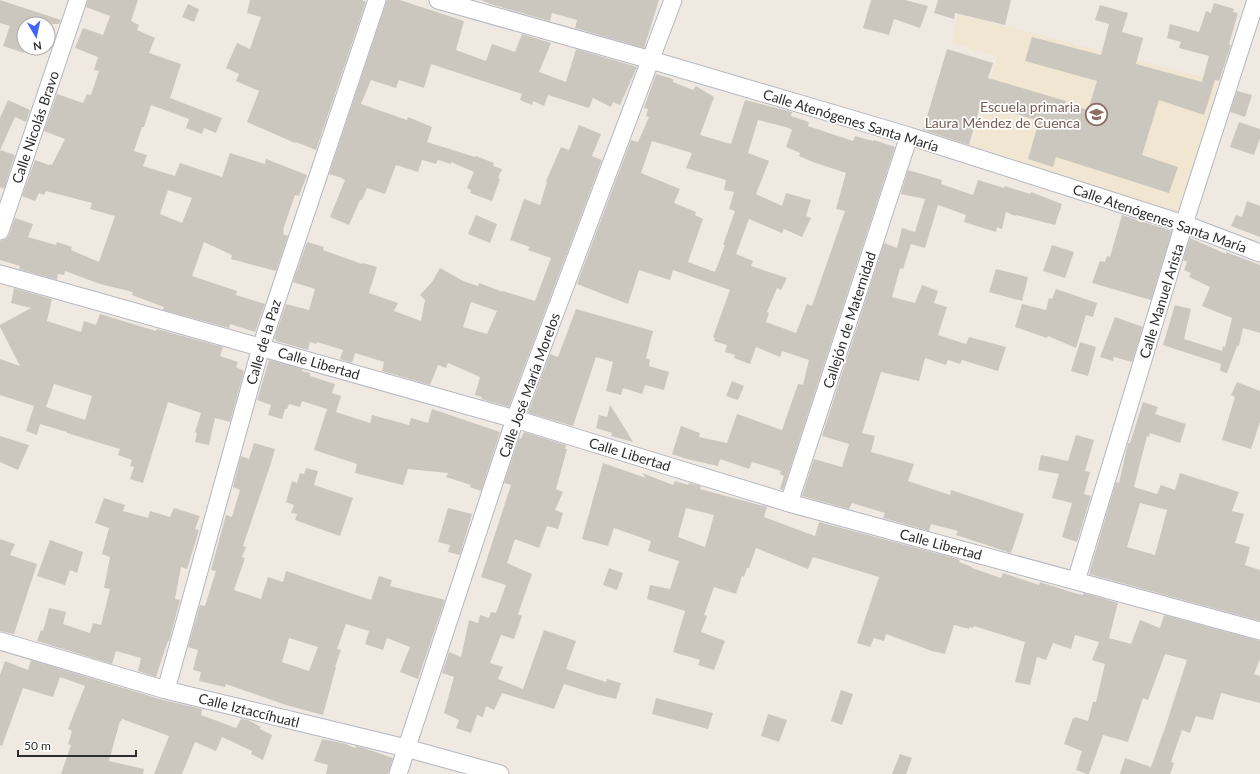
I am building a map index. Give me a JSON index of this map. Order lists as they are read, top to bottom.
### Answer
{
  "streets": {
    "street": [
      "Calle Atenógenes Santa María",
      "Calle Nicolás Bravo",
      "Calle Manuel Arista",
      "Callejón de Maternidad",
      "Calle de la Paz",
      "Calle Libertad",
      "Calle José María Morelos",
      "Calle Iztaccíhuatl"
    ]
  },
  "crossings": [
    ["Calle Atenógenes Santa María", "Calle Manuel Arista"],
    ["Calle Atenógenes Santa María", "Callejón de Maternidad"],
    ["Calle Atenógenes Santa María", "Calle José María Morelos"],
    ["Calle Manuel Arista", "Calle Libertad"],
    ["Callejón de Maternidad", "Calle Libertad"],
    ["Calle de la Paz", "Calle Libertad"],
    ["Calle de la Paz", "Calle Iztaccíhuatl"],
    ["Calle Libertad", "Calle José María Morelos"],
    ["Calle José María Morelos", "Calle Iztaccíhuatl"]
  ],
  "places": {
    "school or university": ["Escuela primaria Laura Méndez de Cuenca"]
  },
  "scale_bar": "50 m",
  "north": "bottom"
}
